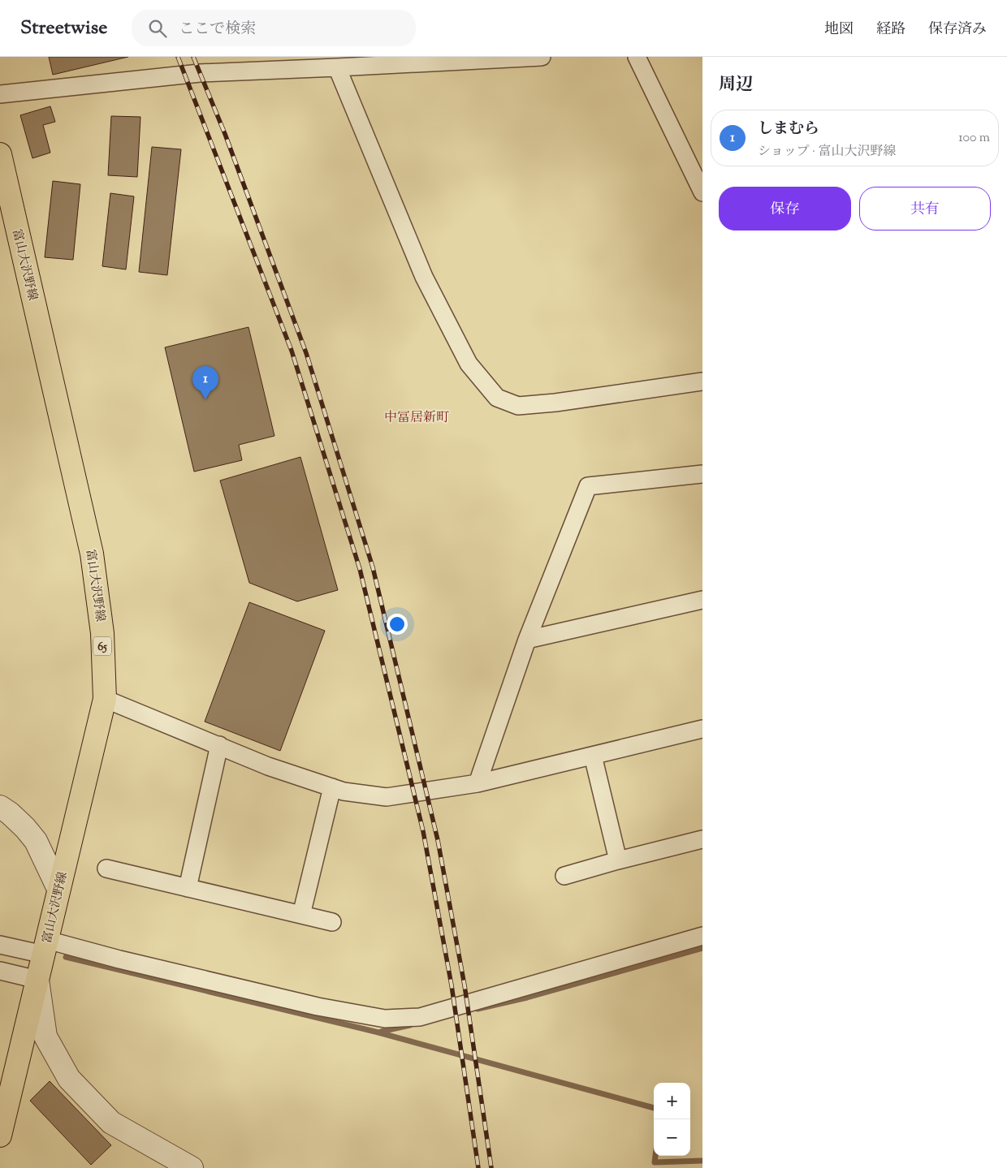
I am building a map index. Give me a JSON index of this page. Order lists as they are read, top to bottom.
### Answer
{
  "streets": {
    "main road": ["富山大沢野線", "65"]
  },
  "districts": ["中冨居新町"],
  "page": {
    "header": "Streetwise",
    "search": "ここで検索",
    "nav": ["地図", "経路", "保存済み"],
    "heading": "周辺",
    "list": [
      {
        "mark": "1",
        "name": "しまむら",
        "note": "ショップ · 富山大沢野線",
        "value": "100 m"
      }
    ],
    "buttons": ["保存", "共有"],
    "pins": "1",
    "map_buttons": ["+", "−"]
  }
}
